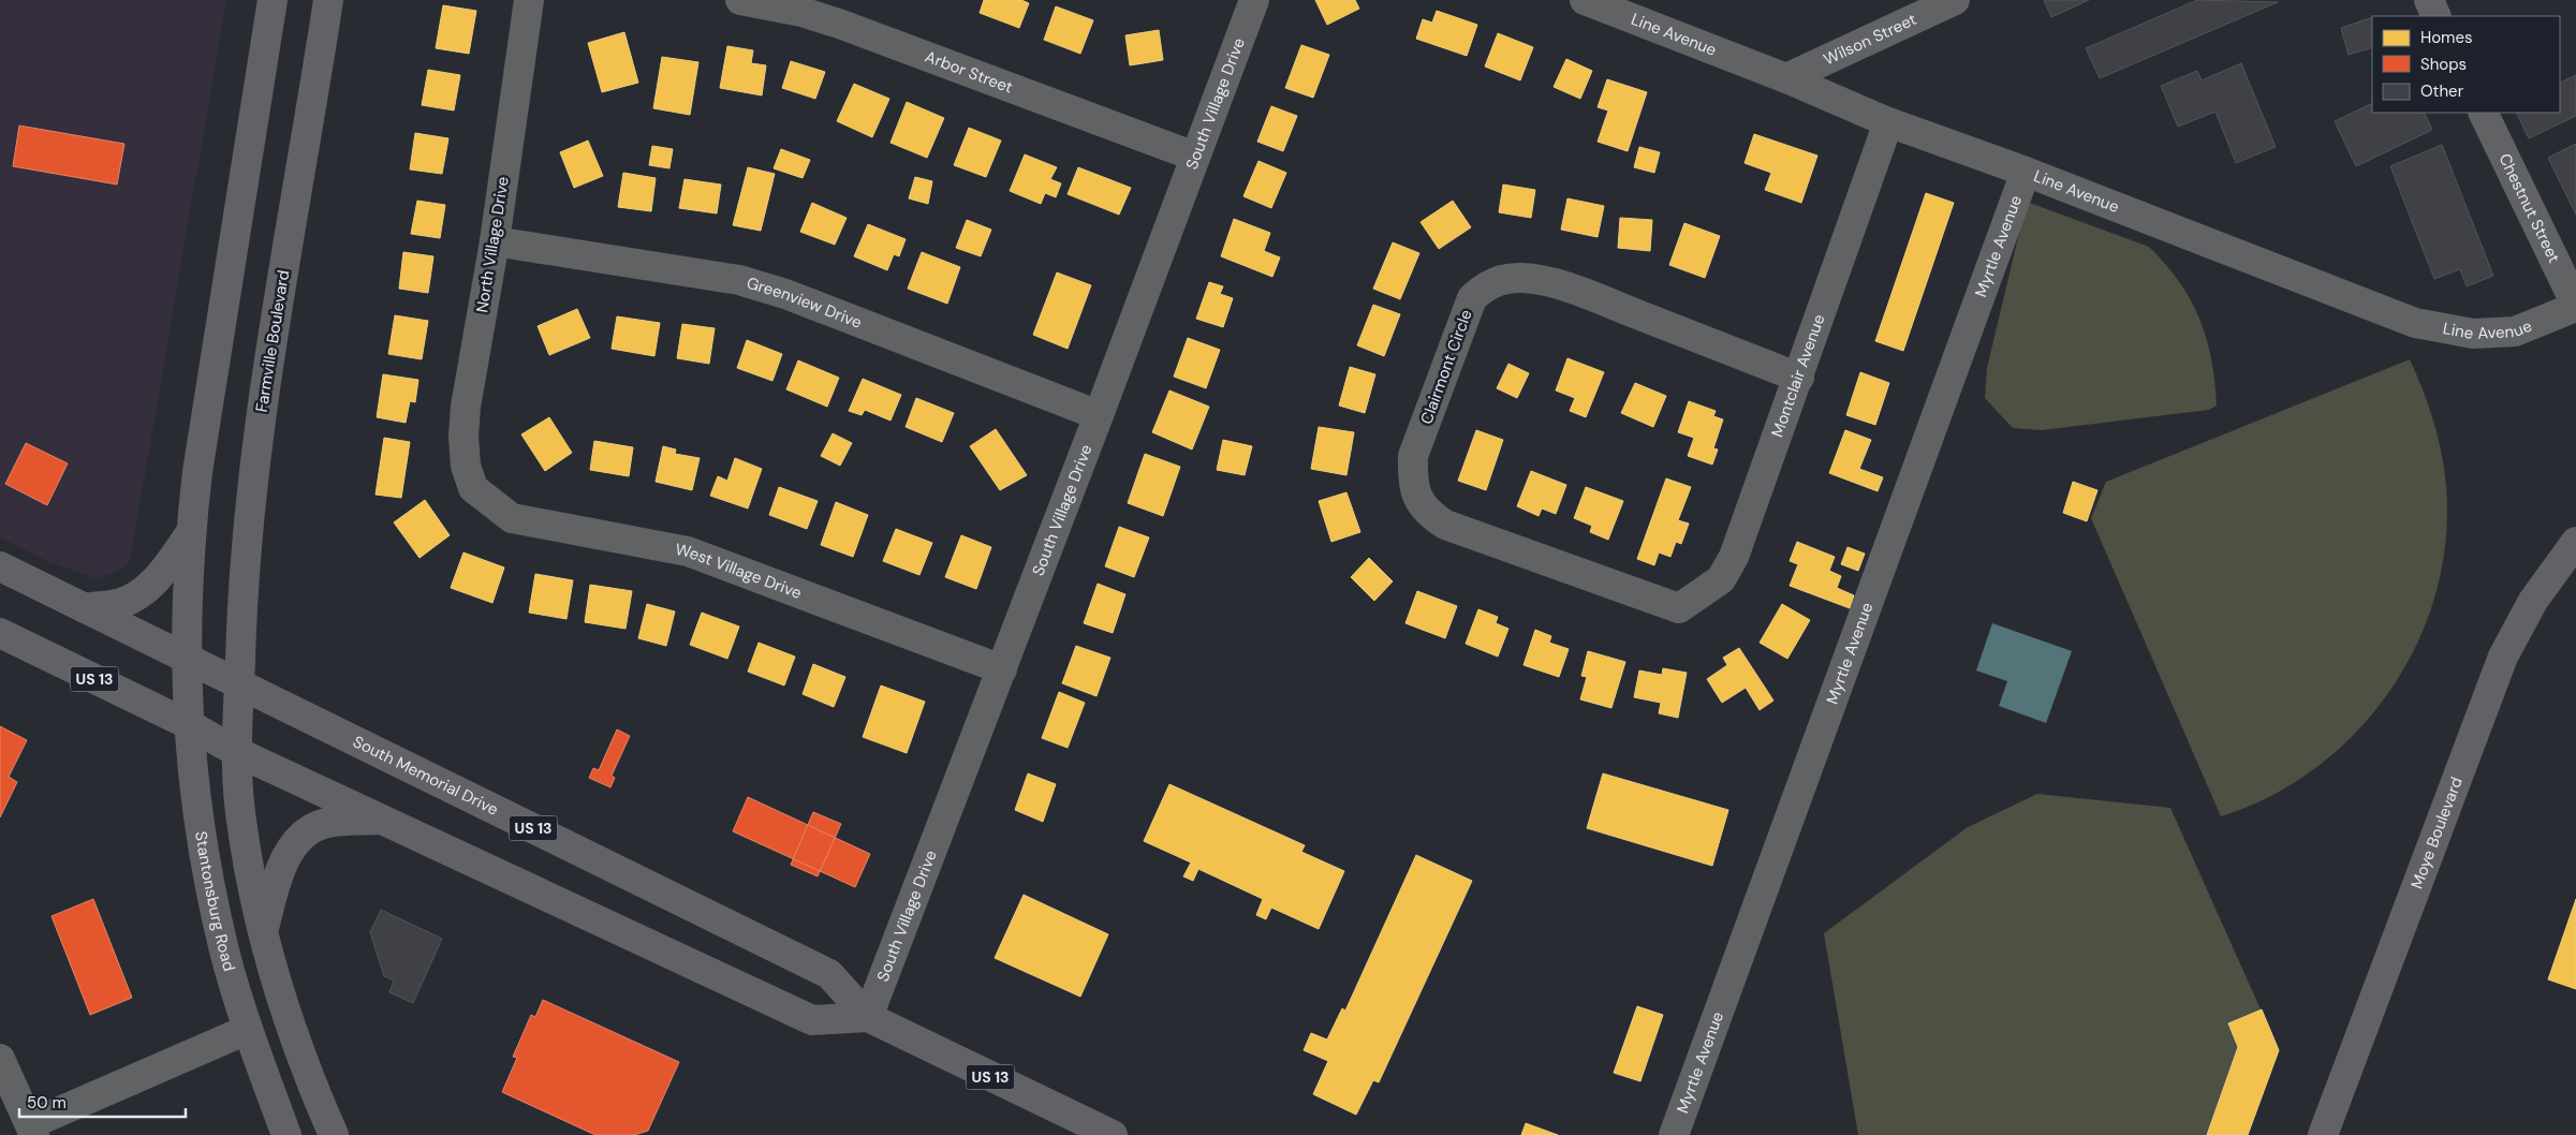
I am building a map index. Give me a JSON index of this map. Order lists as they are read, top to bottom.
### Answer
{
  "streets": {
    "main road": [
      "Farmville Boulevard",
      "US 13",
      "South Memorial Drive",
      "Moye Boulevard",
      "Stantonsburg Road"
    ],
    "street": [
      "Line Avenue",
      "Wilson Street",
      "Arbor Street",
      "South Village Drive",
      "Chestnut Street",
      "North Village Drive",
      "Myrtle Avenue",
      "Greenview Drive",
      "Clairmont Circle",
      "Montclair Avenue",
      "West Village Drive"
    ]
  },
  "crossings": [
    ["Line Avenue", "Wilson Street"],
    ["Line Avenue", "Chestnut Street"],
    ["Line Avenue", "Myrtle Avenue"],
    ["Line Avenue", "Montclair Avenue"],
    ["Arbor Street", "South Village Drive"],
    ["South Village Drive", "Greenview Drive"],
    ["South Village Drive", "West Village Drive"],
    ["South Village Drive", "South Memorial Drive"],
    ["North Village Drive", "Greenview Drive"],
    ["North Village Drive", "West Village Drive"],
    ["Farmville Boulevard", "South Memorial Drive"],
    ["Clairmont Circle", "Montclair Avenue"],
    ["South Memorial Drive", "Stantonsburg Road"]
  ],
  "legend": ["Homes", "Shops", "Other"],
  "scale_bar": "50 m"
}
